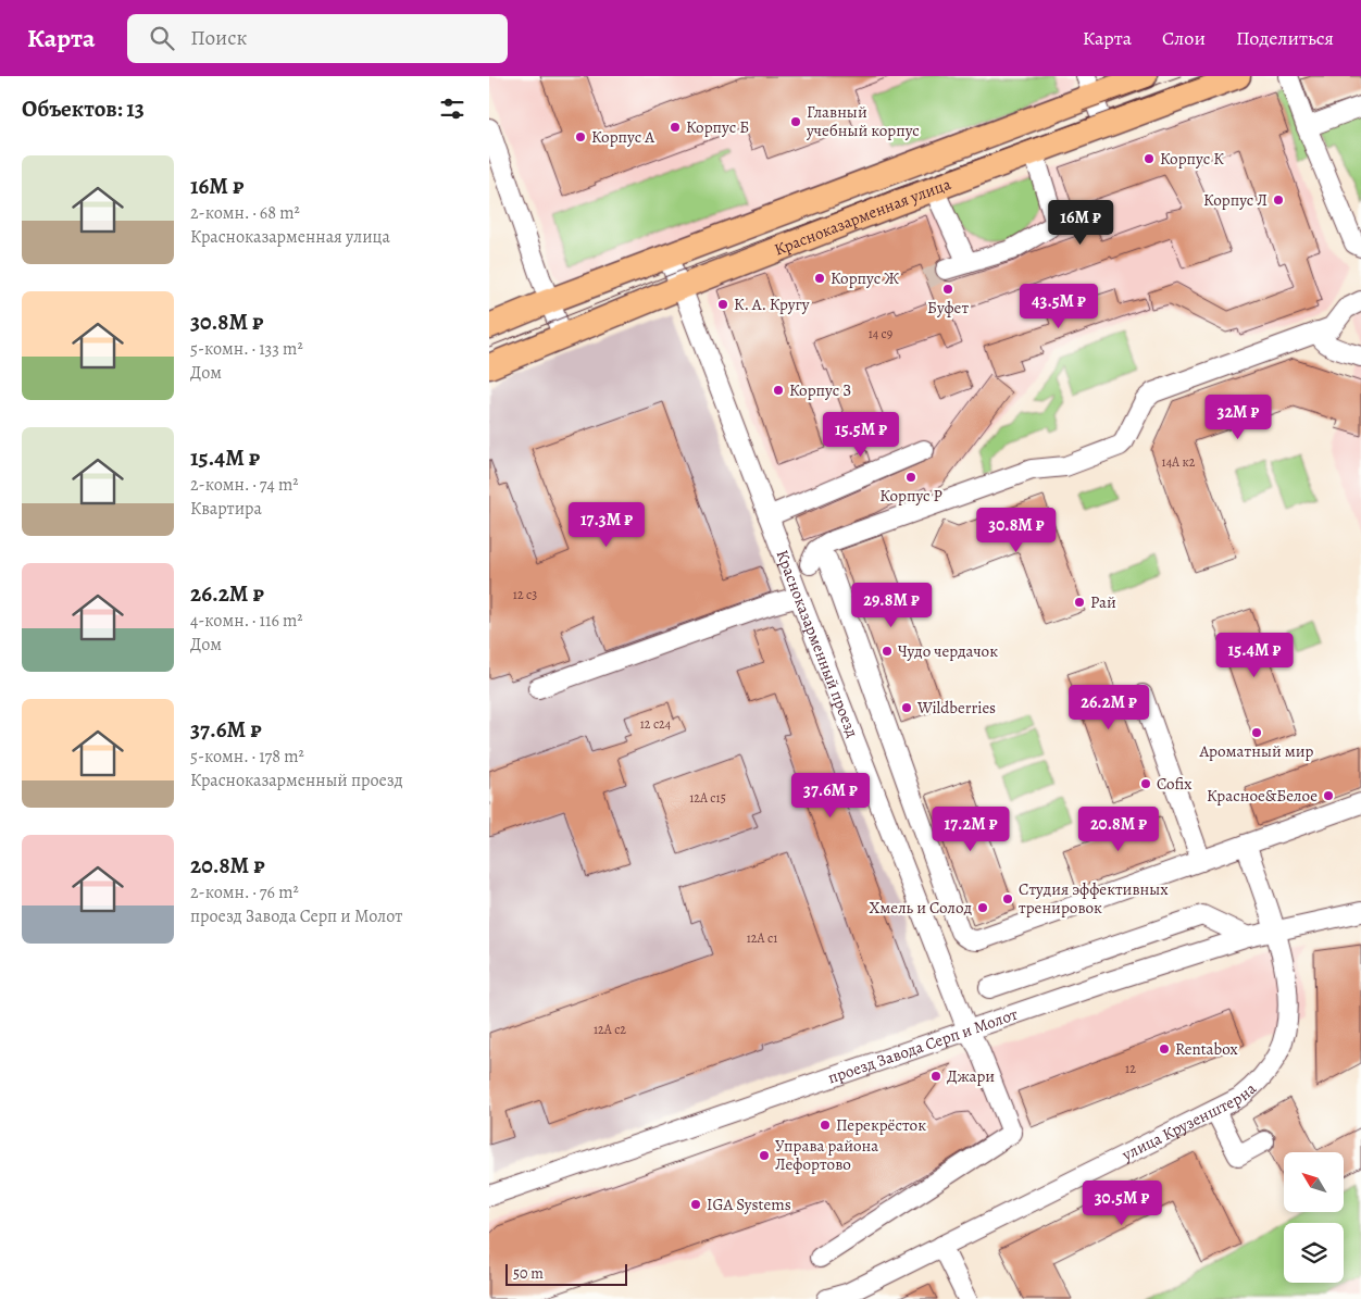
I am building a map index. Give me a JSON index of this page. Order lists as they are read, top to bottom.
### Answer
{
  "streets": {
    "main road": ["Красноказарменная улица"],
    "street": ["Красноказарменный проезд", "проезд Завода Серп и Молот", "улица Крузенштерна"]
  },
  "crossings": [
    ["Красноказарменная улица", "Красноказарменный проезд"],
    ["Красноказарменный проезд", "проезд Завода Серп и Молот"],
    ["проезд Завода Серп и Молот", "улица Крузенштерна"]
  ],
  "places": [
    "Главный учебный корпус",
    "Корпус Б",
    "Корпус А",
    "Корпус К",
    "Корпус Л",
    "Корпус Ж",
    "Буфет",
    "К. А. Кругу",
    "Корпус З",
    "Корпус Р",
    "Рай",
    "Чудо чердачок",
    "Wildberries",
    "Ароматный мир",
    "Cofix",
    "Красное&Белое",
    "Студия эффективных тренировок",
    "Хмель и Солод",
    "Rentabox",
    "Джари",
    "Перекрёсток",
    "Управа района Лефортово",
    "IGA Systems"
  ],
  "house_numbers": [
    "14 с9",
    "14А к2",
    "12 с3",
    "12 с24",
    "12А с15",
    "12А с1",
    "12А с2",
    "12"
  ],
  "scale_bar": "50 m",
  "north": "top left",
  "page": {
    "header": "Карта",
    "search": "Поиск",
    "nav": ["Карта", "Слои", "Поделиться"],
    "heading": "Объектов: 13",
    "list": [
      {
        "name": "16M ₽",
        "note": "2-комн. · 68 m² · Красноказарменная улица"
      },
      {
        "name": "30.8M ₽",
        "note": "5-комн. · 133 m² · Дом"
      },
      {
        "name": "15.4M ₽",
        "note": "2-комн. · 74 m² · Квартира"
      },
      {
        "name": "26.2M ₽",
        "note": "4-комн. · 116 m² · Дом"
      },
      {
        "name": "37.6M ₽",
        "note": "5-комн. · 178 m² · Красноказарменный проезд"
      },
      {
        "name": "20.8M ₽",
        "note": "2-комн. · 76 m² · проезд Завода Серп и Молот"
      }
    ],
    "price": [
      "16M ₽",
      "43.5M ₽",
      "32M ₽",
      "15.5M ₽",
      "17.3M ₽",
      "30.8M ₽",
      "29.8M ₽",
      "15.4M ₽",
      "26.2M ₽",
      "37.6M ₽",
      "17.2M ₽",
      "20.8M ₽",
      "30.5M ₽"
    ],
    "scale": "50 m"
  }
}
